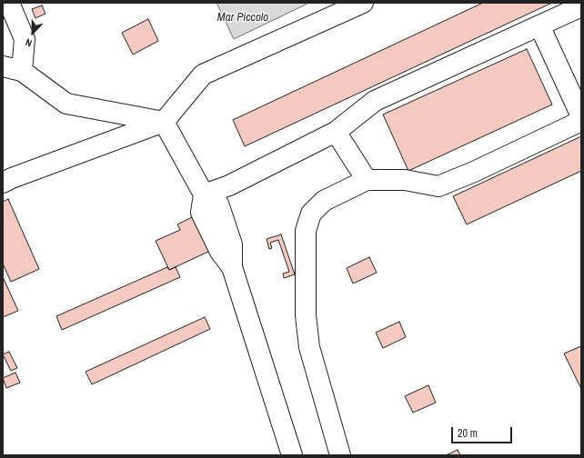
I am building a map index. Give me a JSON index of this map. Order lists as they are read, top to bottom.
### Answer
{
  "water": ["Mar Piccolo"],
  "scale_bar": "20 m",
  "north": "bottom"
}
